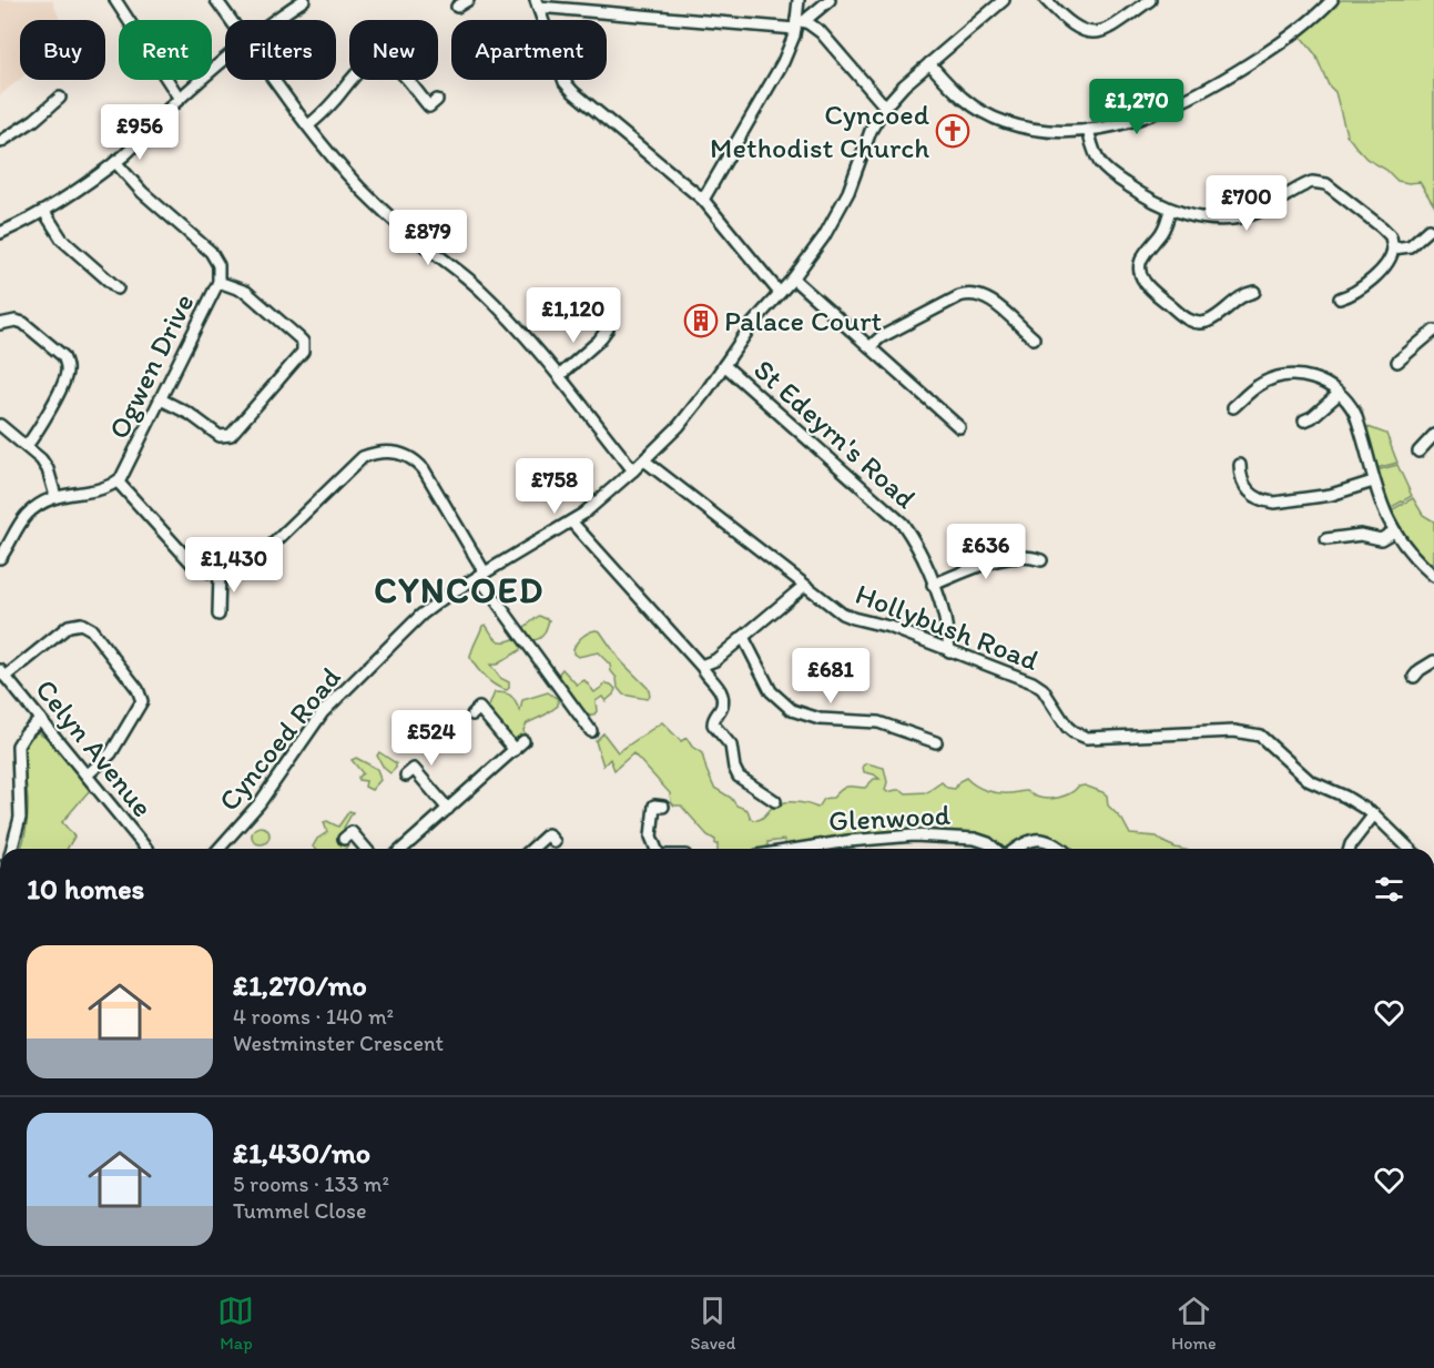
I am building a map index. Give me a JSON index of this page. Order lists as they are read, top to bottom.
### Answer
{
  "streets": {
    "street": [
      "Ogwen Drive",
      "St Edeyrn's Road",
      "Hollybush Road",
      "Cyncoed Road",
      "Celyn Avenue",
      "Glenwood"
    ]
  },
  "crossings": [
    ["St Edeyrn's Road", "Hollybush Road"],
    ["St Edeyrn's Road", "Cyncoed Road"],
    ["Hollybush Road", "Cyncoed Road"]
  ],
  "districts": ["CYNCOED"],
  "places": {
    "church": ["Cyncoed Methodist Church"],
    "building": ["Palace Court"]
  },
  "page": {
    "chip": [
      "Buy",
      "Rent",
      "Filters",
      "New",
      "Apartment"
    ],
    "price": [
      "£1,270",
      "£956",
      "£700",
      "£879",
      "£1,120",
      "£758",
      "£636",
      "£1,430",
      "£681",
      "£524"
    ],
    "heading": "10 homes",
    "list": [
      {
        "name": "£1,270/mo",
        "note": "4 rooms · 140 m² · Westminster Crescent"
      },
      {
        "name": "£1,430/mo",
        "note": "5 rooms · 133 m² · Tummel Close"
      }
    ],
    "tabs": ["Map", "Saved", "Home"]
  }
}
